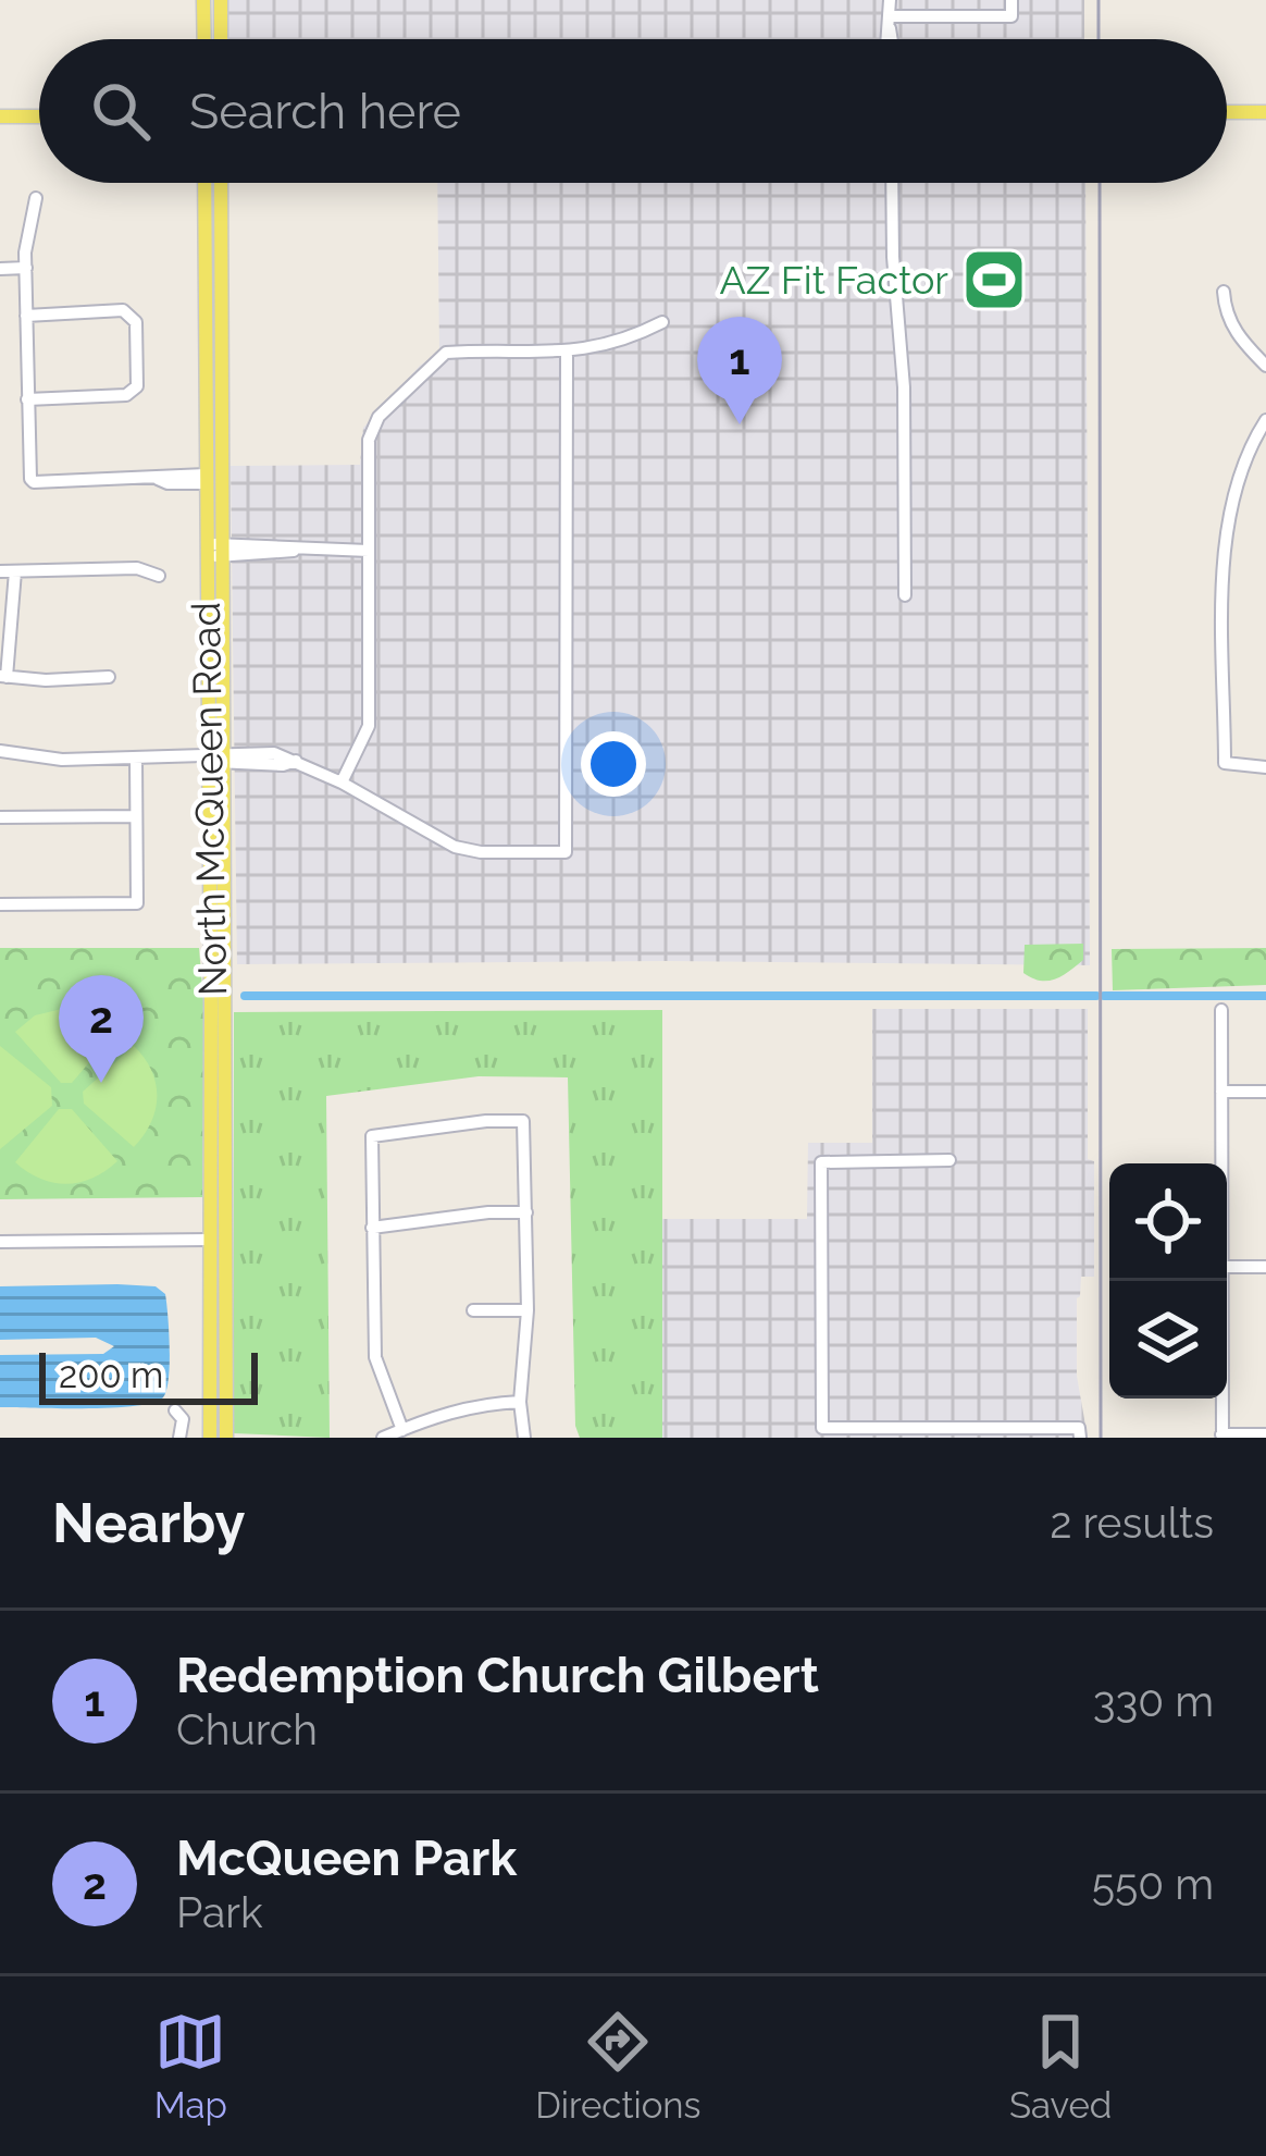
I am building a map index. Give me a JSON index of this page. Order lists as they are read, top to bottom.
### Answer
{
  "streets": {
    "main road": ["North McQueen Road"]
  },
  "places": {
    "sports": ["AZ Fit Factor"]
  },
  "scale_bar": "200 m",
  "page": {
    "search": "Search here",
    "pins": ["1", "2"],
    "scale": "200 m",
    "heading": ["Nearby", "2 results"],
    "list": [
      {
        "mark": "1",
        "name": "Redemption Church Gilbert",
        "note": "Church",
        "value": "330 m"
      },
      {
        "mark": "2",
        "name": "McQueen Park",
        "note": "Park",
        "value": "550 m"
      }
    ],
    "nav": ["Map", "Directions", "Saved"]
  }
}
